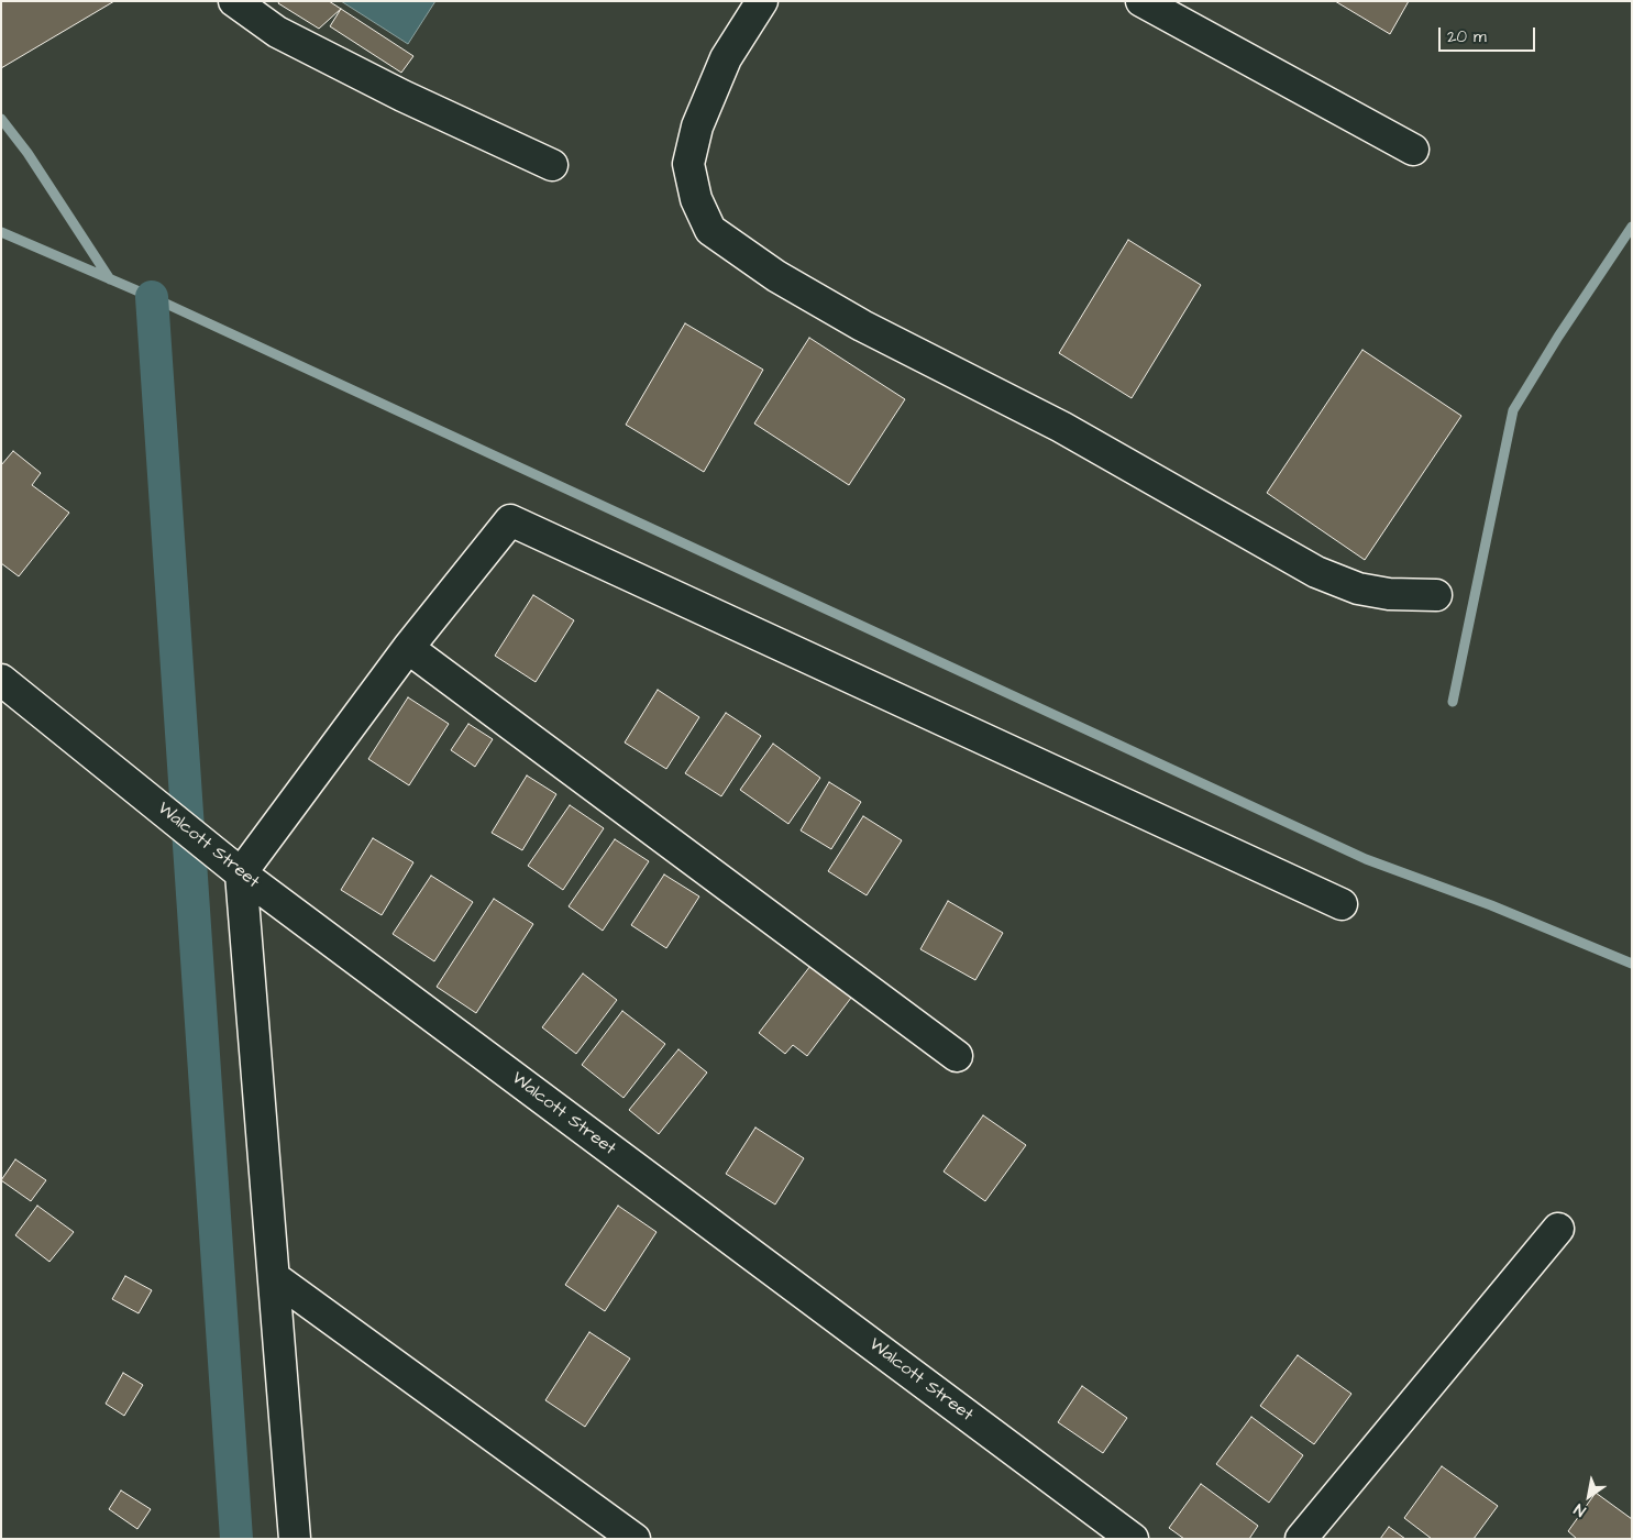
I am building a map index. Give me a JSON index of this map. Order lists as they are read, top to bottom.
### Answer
{
  "streets": {
    "street": ["Walcott Street"]
  },
  "scale_bar": "20 m",
  "north": "bottom left"
}
